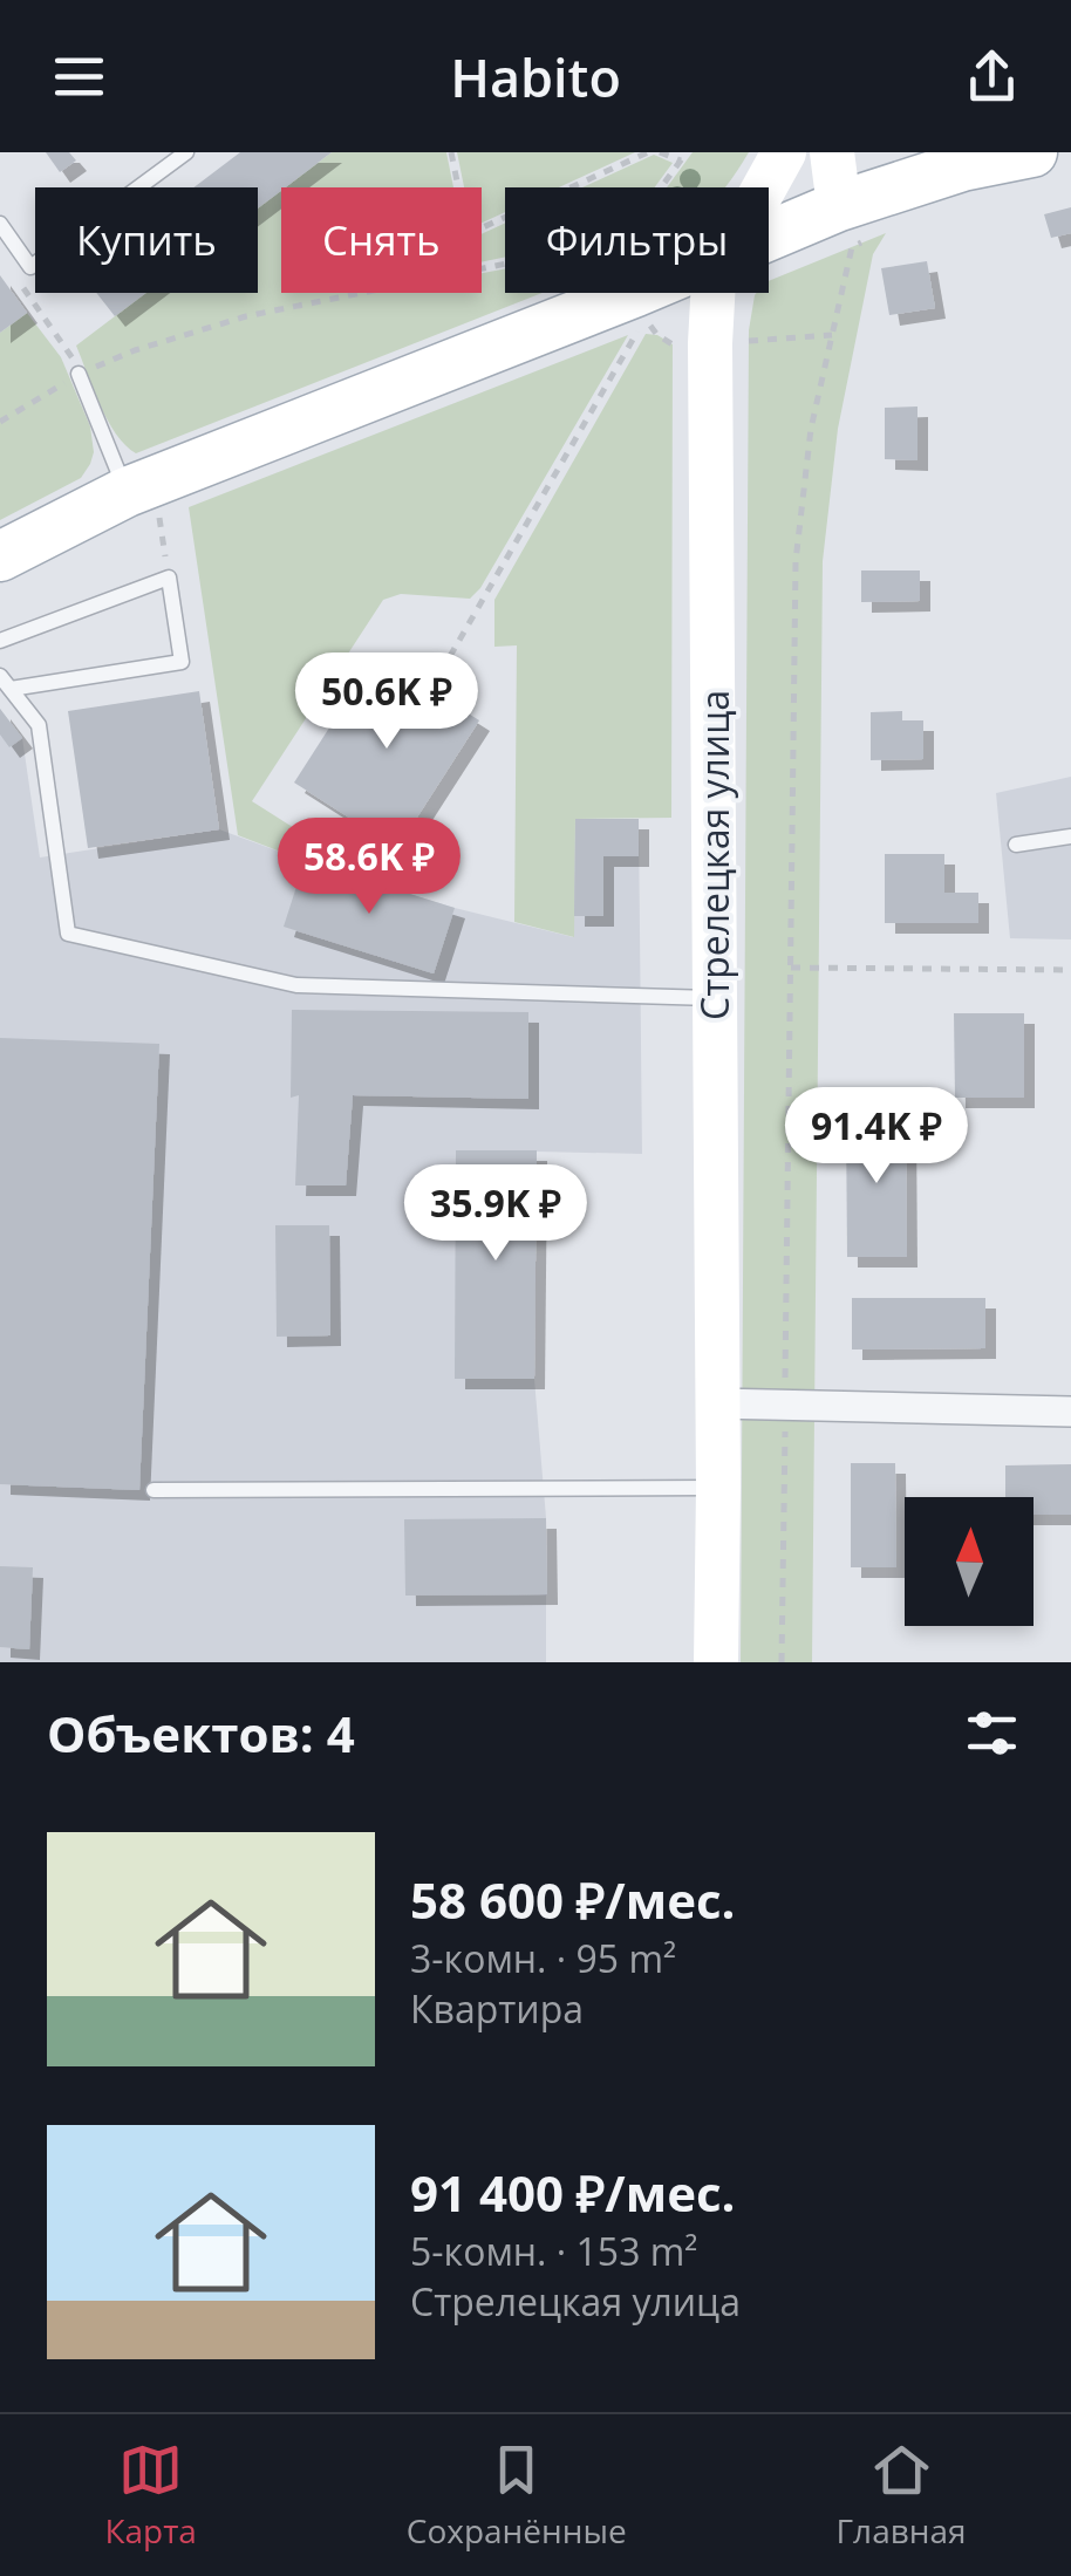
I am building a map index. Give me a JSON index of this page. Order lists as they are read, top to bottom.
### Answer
{
  "streets": {
    "main road": ["Стрелецкая улица"]
  },
  "north": "top",
  "page": {
    "header": "Habito",
    "chip": ["Купить", "Снять", "Фильтры"],
    "price": [
      "50.6K ₽",
      "58.6K ₽",
      "91.4K ₽",
      "35.9K ₽"
    ],
    "heading": "Объектов: 4",
    "list": [
      {
        "name": "58 600 ₽/мес.",
        "note": "3-комн. · 95 m² · Квартира"
      },
      {
        "name": "91 400 ₽/мес.",
        "note": "5-комн. · 153 m² · Стрелецкая улица"
      }
    ],
    "tabs": ["Карта", "Сохранённые", "Главная"]
  }
}
